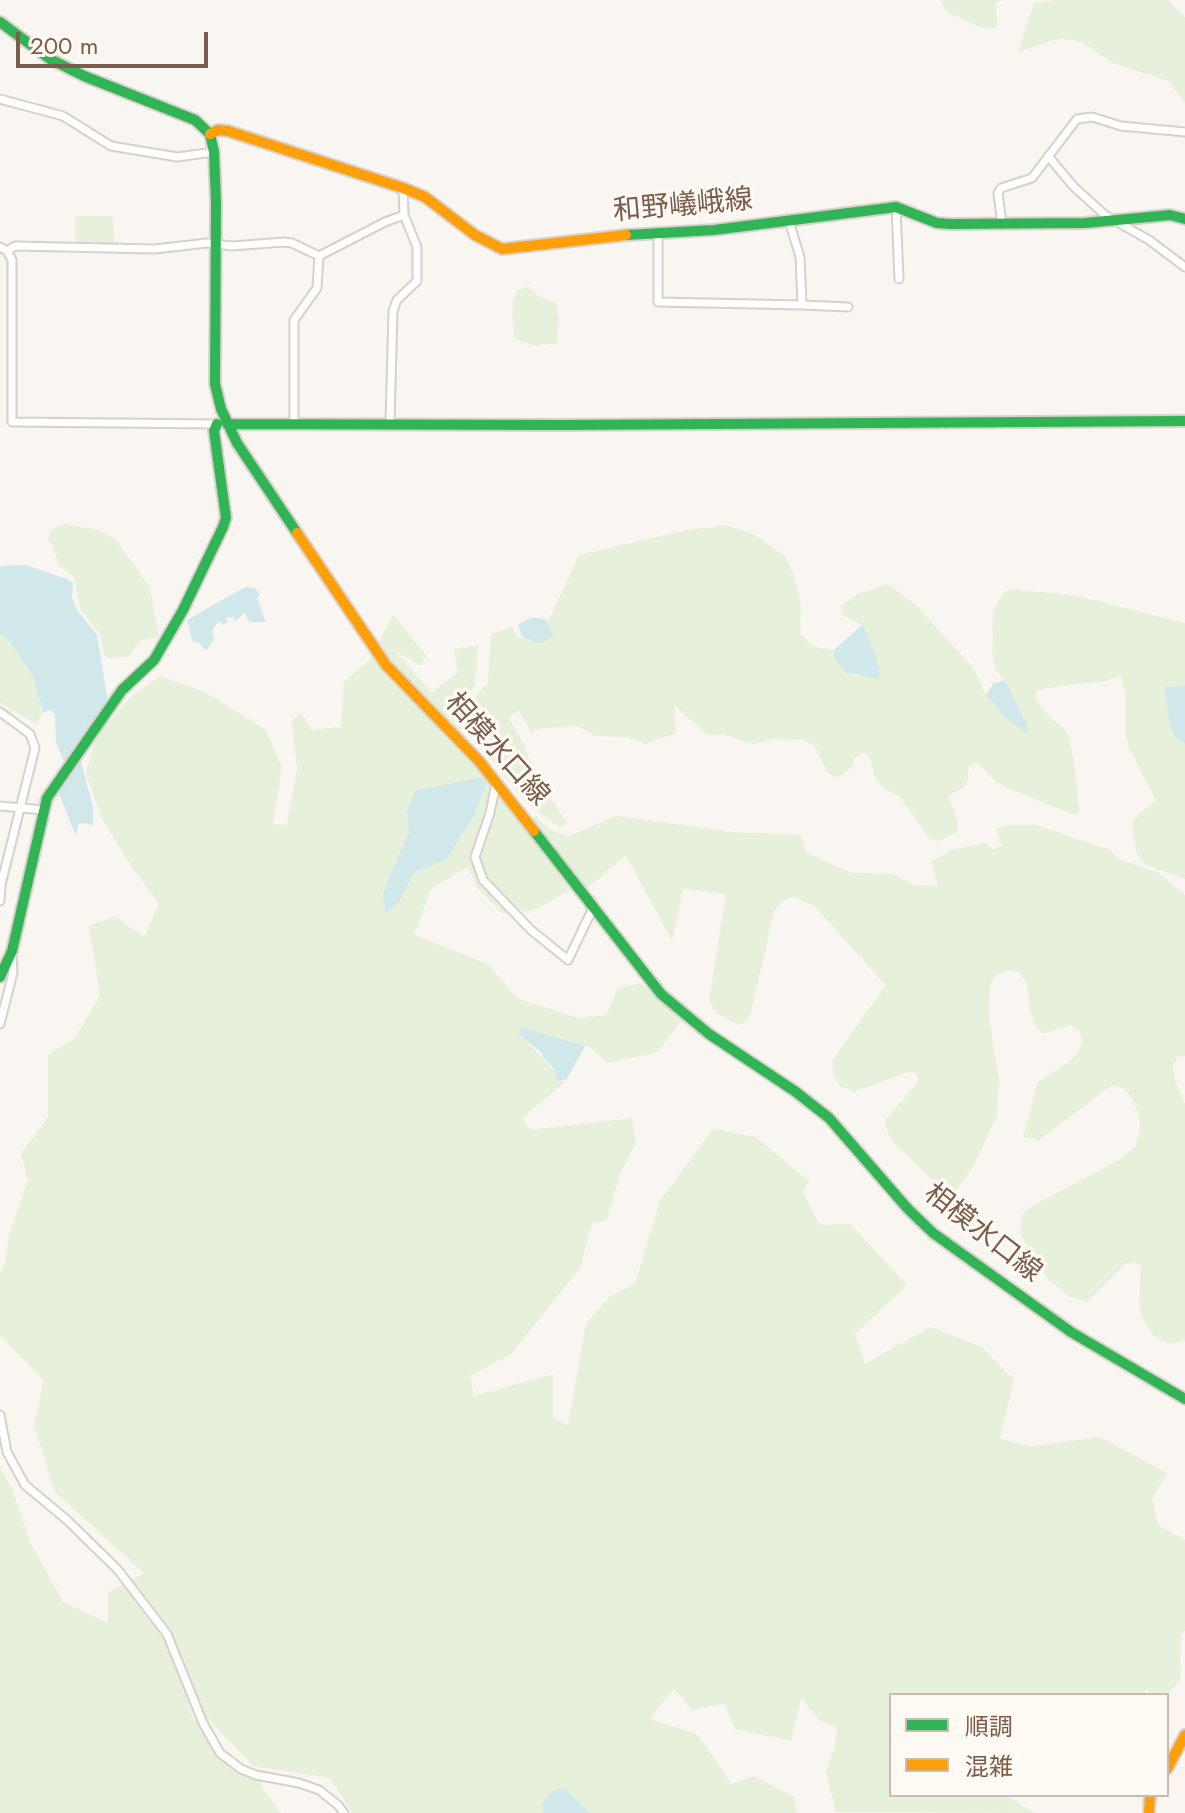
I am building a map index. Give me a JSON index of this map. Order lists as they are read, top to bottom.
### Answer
{
  "streets": {
    "main road": ["和野嶬峨線", "相模水口線"]
  },
  "crossings": [
    ["和野嶬峨線", "相模水口線"]
  ],
  "legend": ["順調", "混雑"],
  "scale_bar": "200 m"
}
